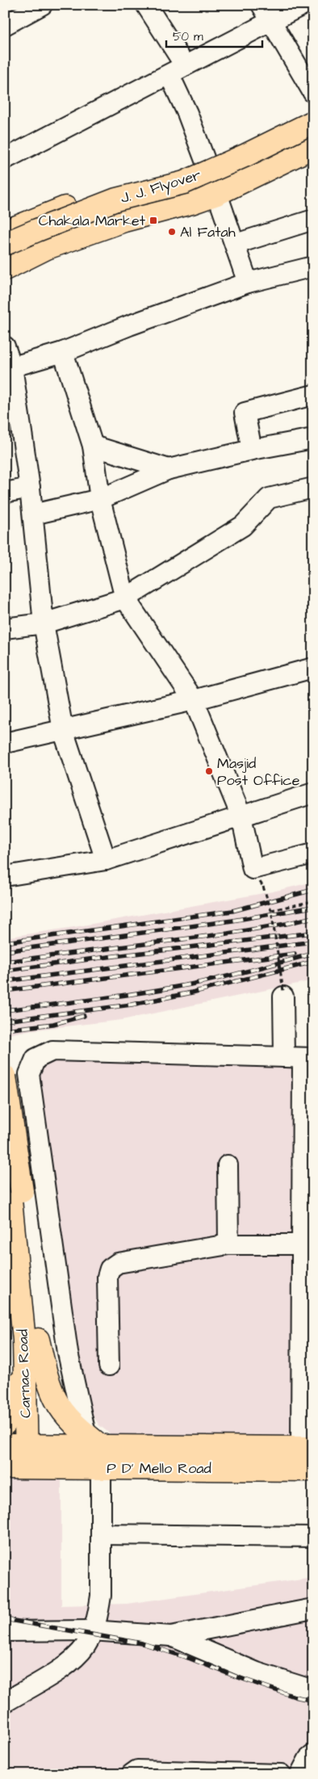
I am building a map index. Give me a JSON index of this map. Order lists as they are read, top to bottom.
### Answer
{
  "streets": {
    "main road": ["J. J. Flyover", "Carnac Road", "P D' Mello Road"]
  },
  "crossings": [
    ["Carnac Road", "P D' Mello Road"]
  ],
  "places": {
    "transit": ["Chakala Market"],
    "other": ["Al Fatah", "Masjid Post Office"]
  },
  "scale_bar": "50 m"
}
